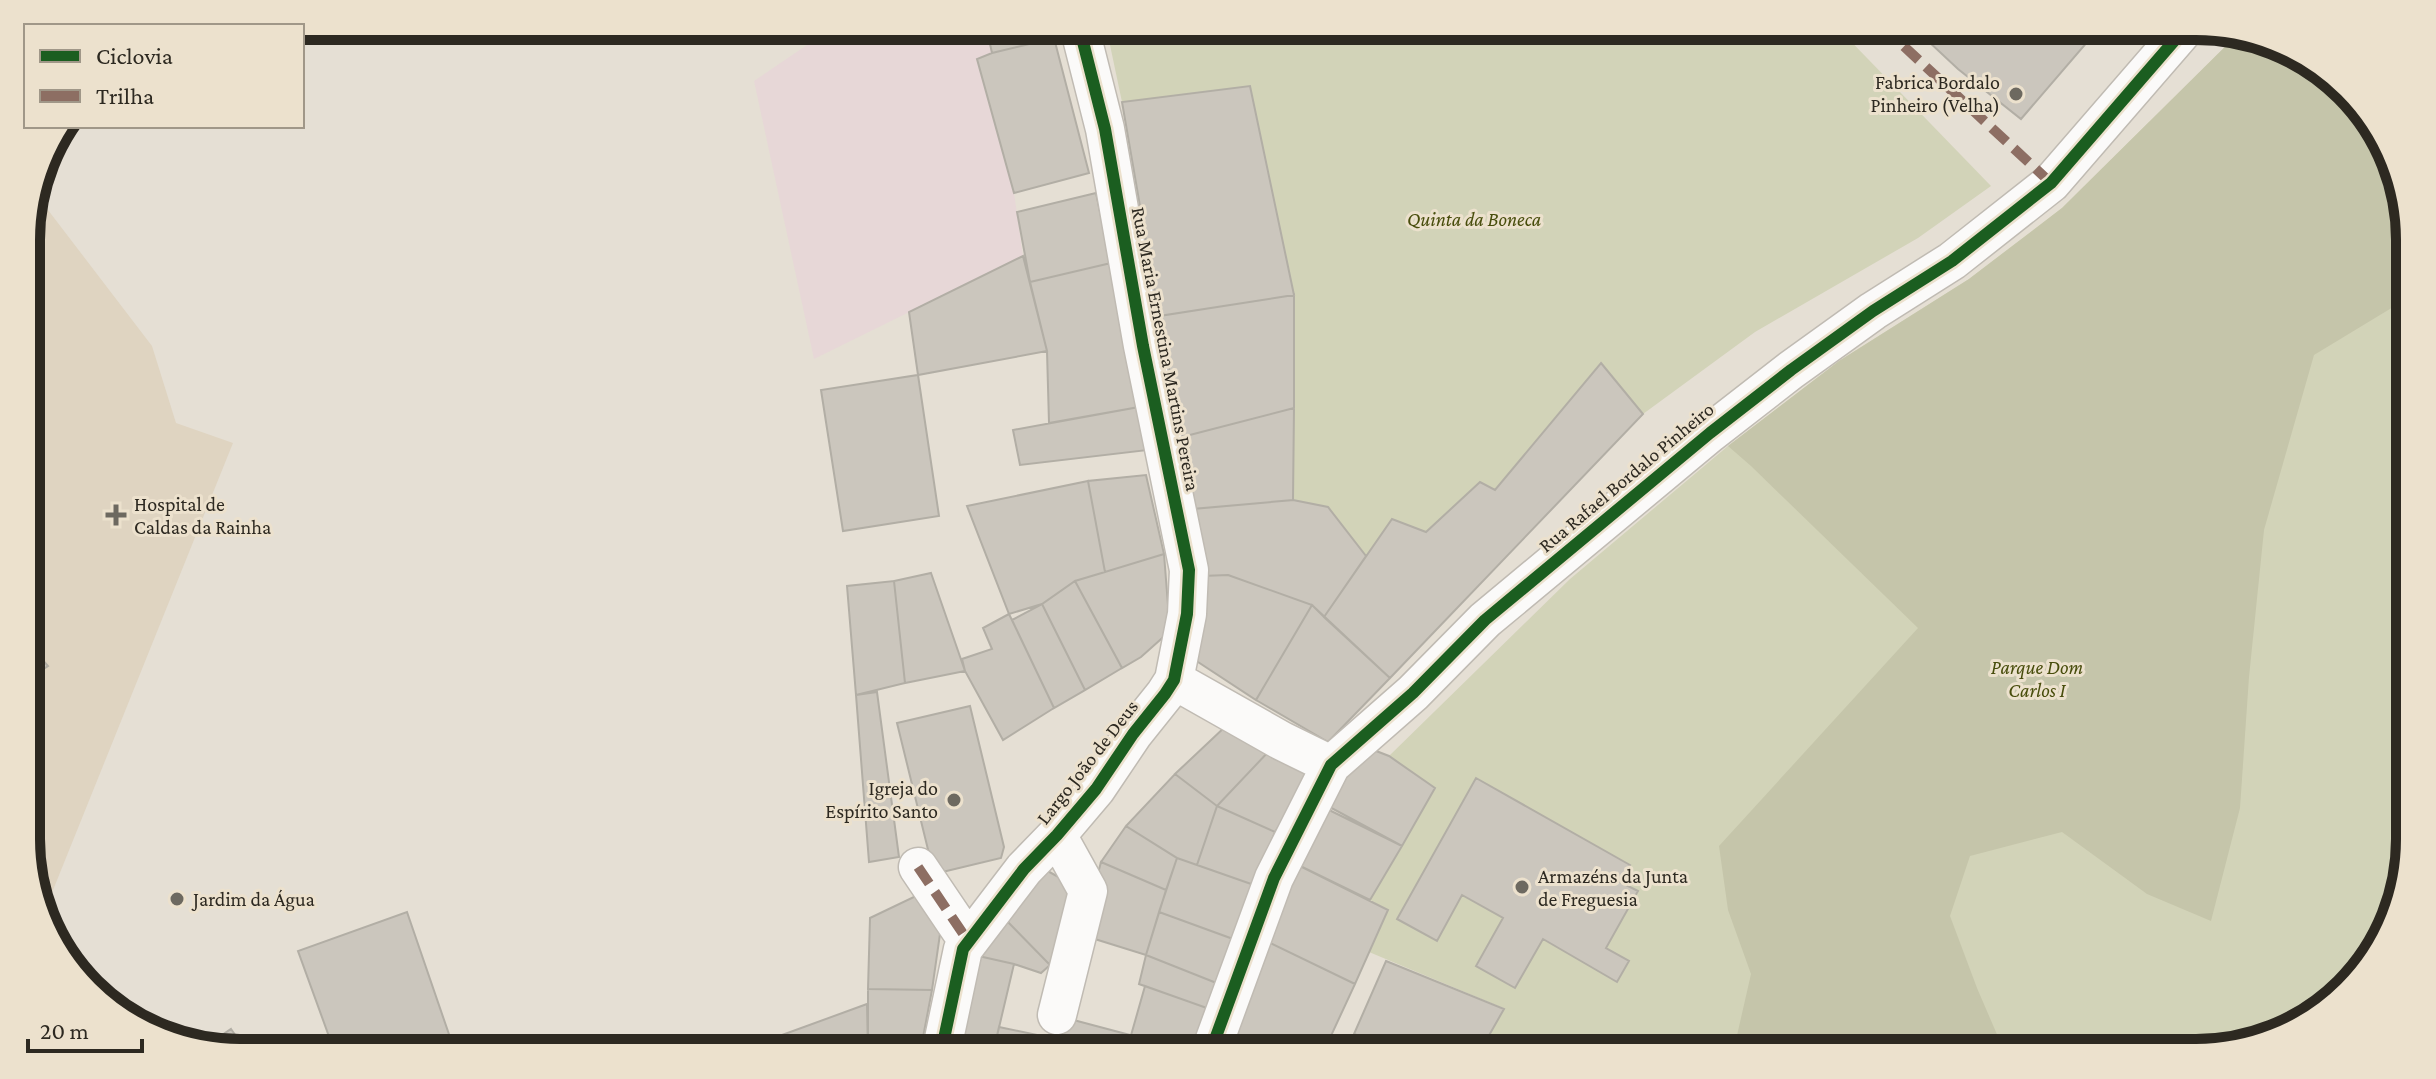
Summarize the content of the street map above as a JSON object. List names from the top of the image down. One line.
{"streets":{"street":["Rua Maria Ernestina Martins Pereira","Rua Rafael Bordalo Pinheiro","Largo João de Deus"]},"crossings":[["Rua Maria Ernestina Martins Pereira","Largo João de Deus"]],"parks":["Quinta da Boneca","Parque Dom Carlos I"],"places":{"other":["Fabrica Bordalo Pinheiro (Velha)","Igreja do Espírito Santo","Armazéns da Junta de Freguesia","Jardim da Água"],"health":["Hospital de Caldas da Rainha"]},"legend":["Ciclovia","Trilha"],"scale_bar":"20 m"}
